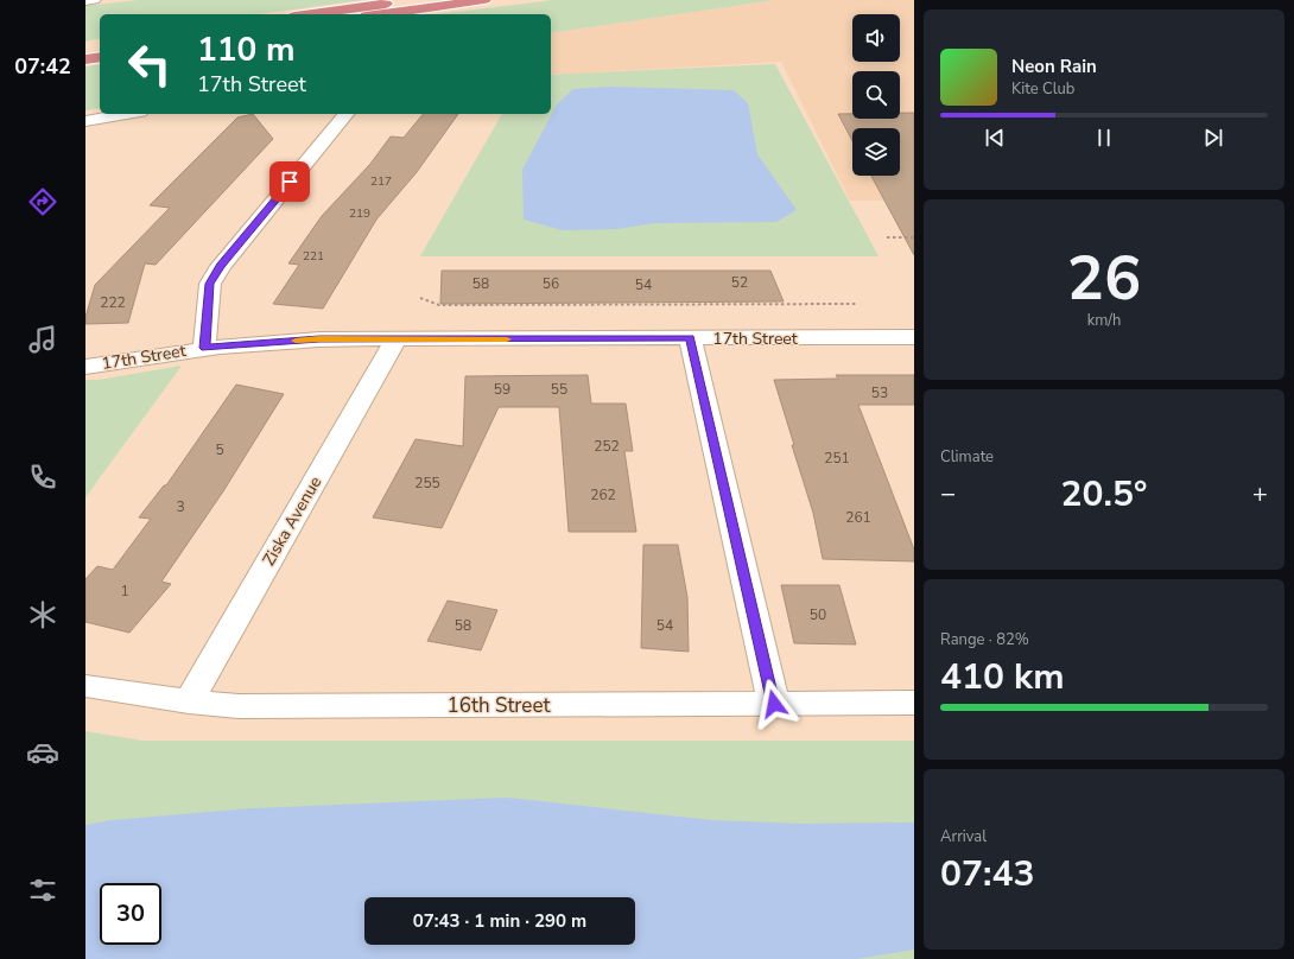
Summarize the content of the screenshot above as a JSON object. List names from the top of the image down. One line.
{"streets":{"street":["17th Street","Ziska Avenue","16th Street"]},"crossings":[["17th Street","Ziska Avenue"],["Ziska Avenue","16th Street"]],"house_numbers":["217","219","221","52","58","56","54","222","59","55","53","252","5","251","255","262","3","261","1","50","58","54"],"page":{"tabs":"07:42","turn":["110 m","17th Street"],"song":["Neon Rain","Kite Club"],"tile":[["26","km/h"],"Climate",["Range · 82%","410 km"],["Arrival","07:43"]],"heat":["−","20.5°","+"],"limit":"30","trip":"07:43 · 1 min · 290 m"}}
